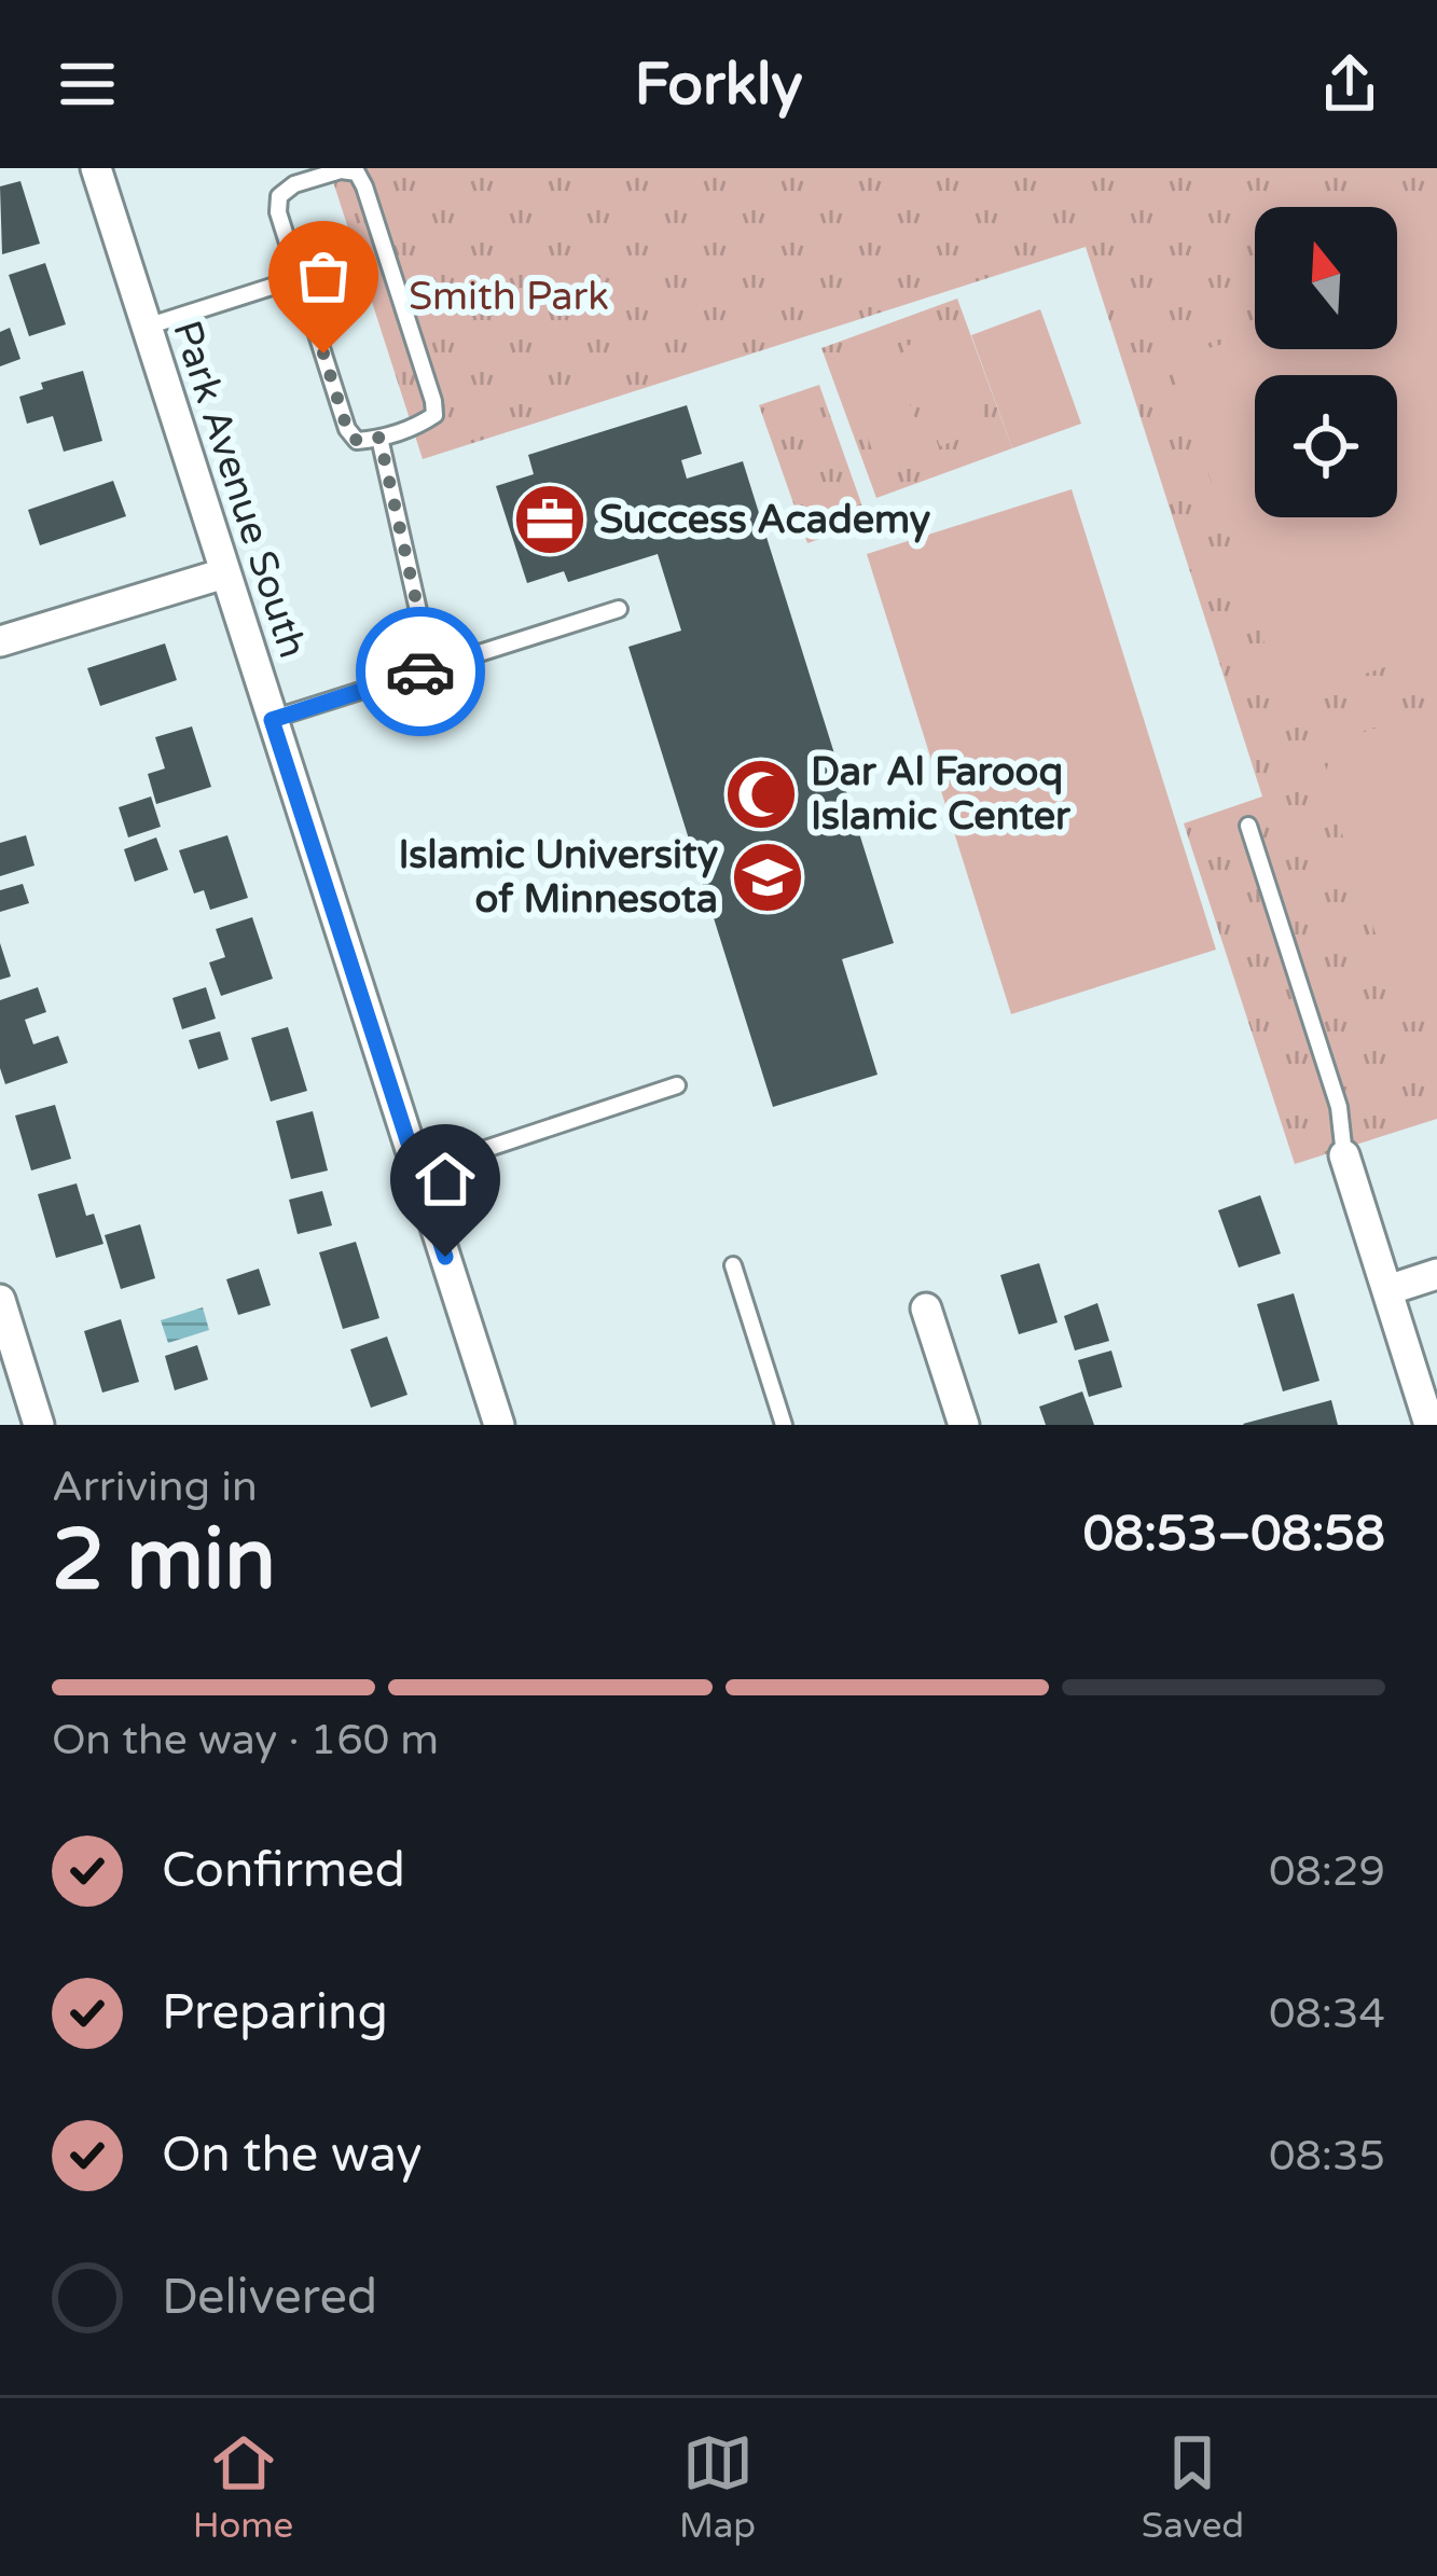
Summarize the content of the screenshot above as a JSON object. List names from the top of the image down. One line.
{"streets":{"street":["Park Avenue South"]},"parks":["Smith Park"],"places":{"office":["Success Academy"],"mosque":["Dar Al Farooq Islamic Center"],"school or university":["Islamic University of Minnesota"]},"north":"top","page":{"header":"Forkly","heading":["2 min","Arriving in","08:53–08:58"],"bar":"On the way · 160 m","list":[["Confirmed","08:29"],["Preparing","08:34"],["On the way","08:35"],"Delivered"],"tabs":["Home","Map","Saved"]}}
